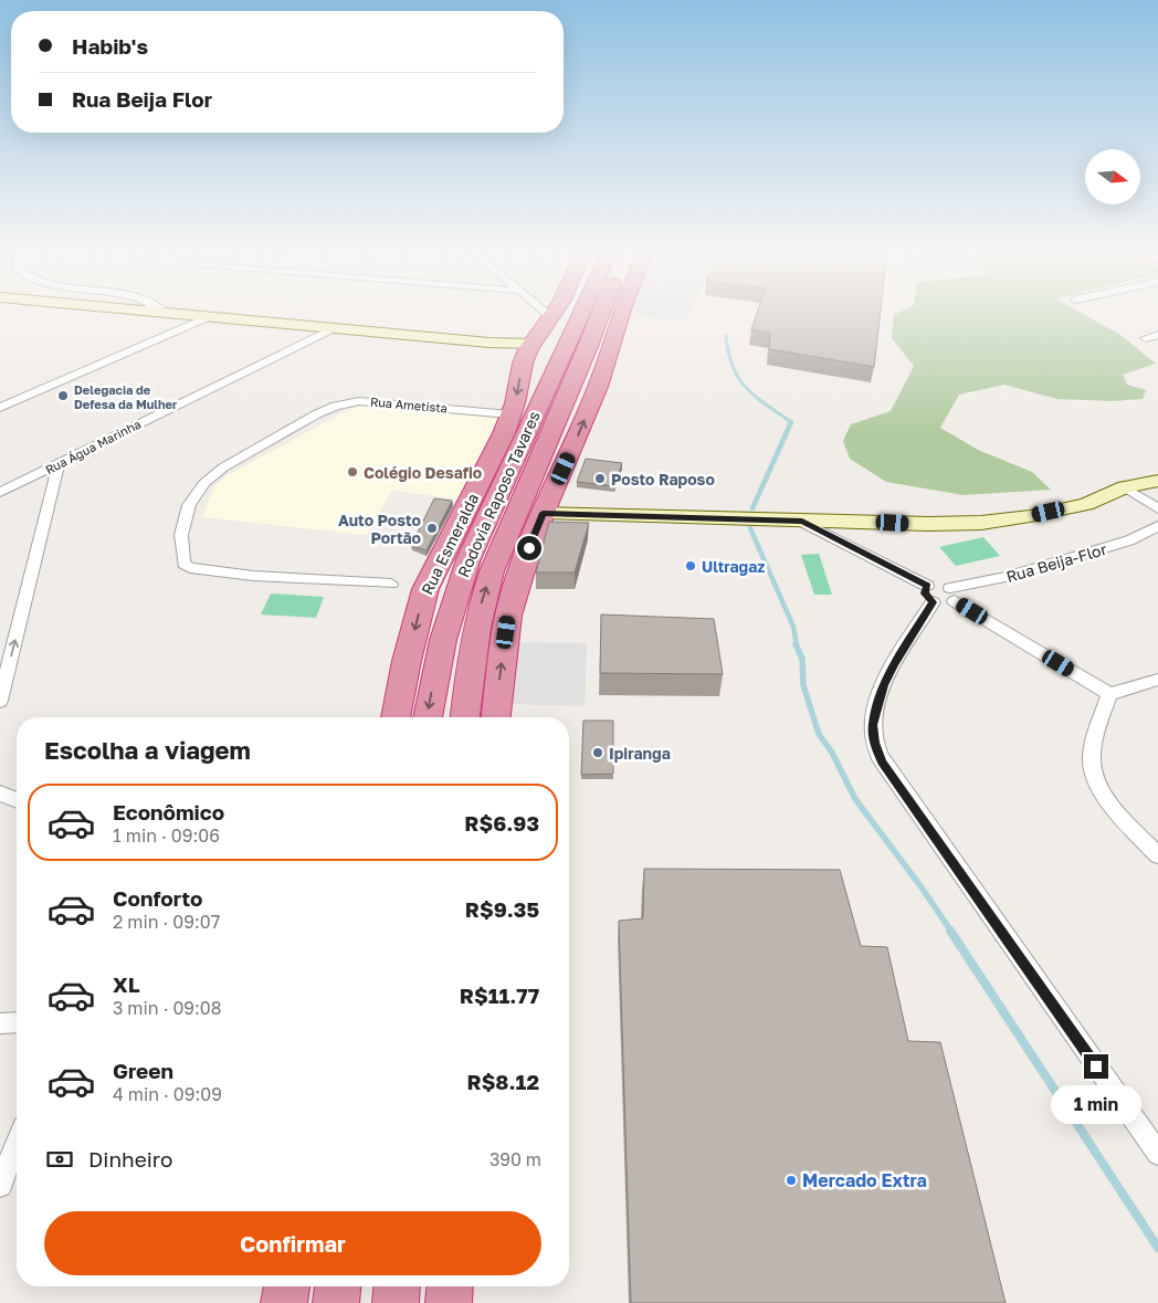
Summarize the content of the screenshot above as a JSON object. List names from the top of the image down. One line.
{"streets":{"highway":["Rodovia Raposo Tavares","Rua Esmeralda"],"street":["Rua Ametista","Rua Água Marinha","Rua Beija-Flor"]},"crossings":[["Rua Ametista","Rua Esmeralda"]],"places":["Delegacia de Defesa da Mulher","Colégio Desafio","Posto Raposo","Auto Posto Portão","Ultragaz","Ipiranga","Mercado Extra"],"north":"right","page":{"banner":["Habib's","Rua Beija Flor"],"heading":"Escolha a viagem","list":[{"name":"Econômico","note":"1 min · 09:06","value":"R$6.93"},{"name":"Conforto","note":"2 min · 09:07","value":"R$9.35"},{"name":"XL","note":"3 min · 09:08","value":"R$11.77"},{"name":"Green","note":"4 min · 09:09","value":"R$8.12"}],"bubble":"1 min","pay":["Dinheiro","390 m"],"buttons":"Confirmar"}}
